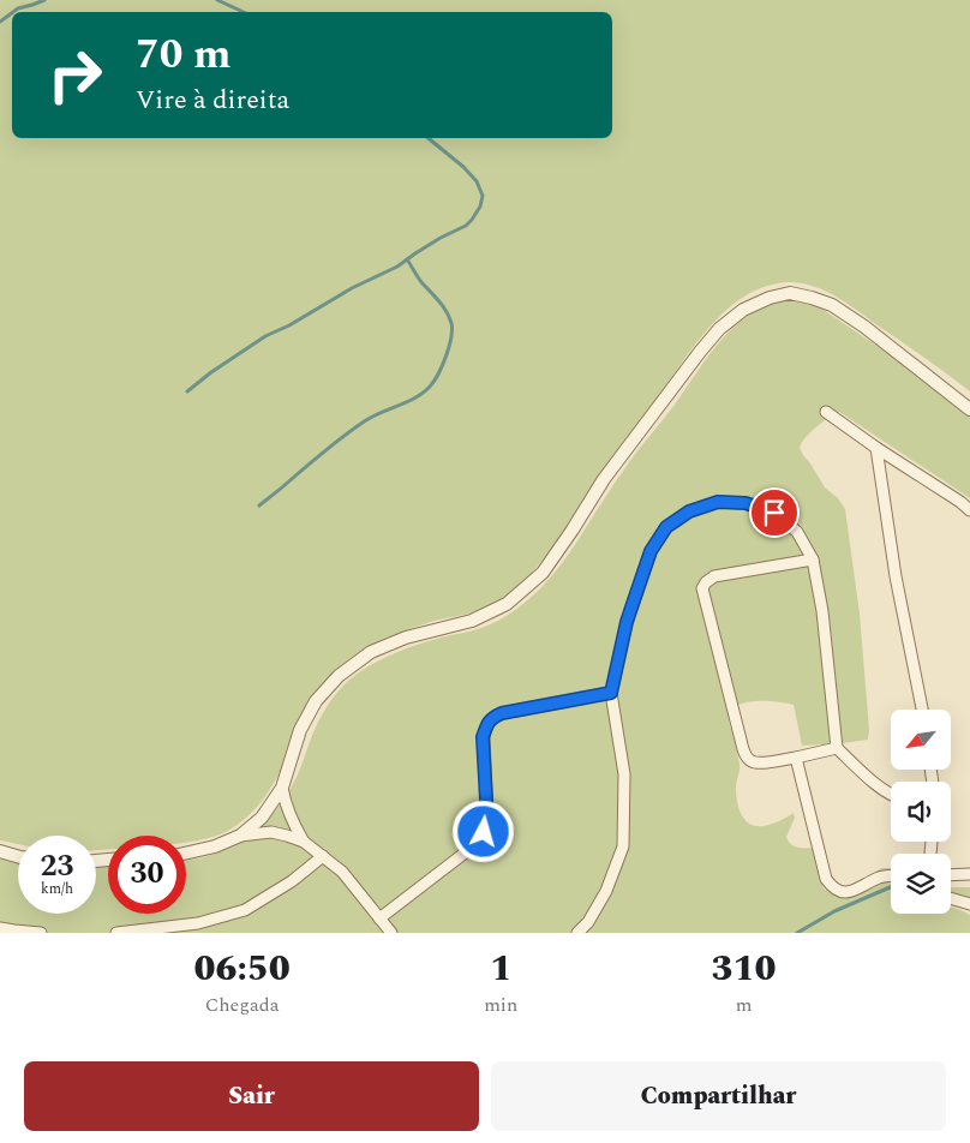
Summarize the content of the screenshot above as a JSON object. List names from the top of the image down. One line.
{"north":"bottom left","page":{"turn":["70 m","Vire à direita"],"speed":"23 km/h","limit":"30","eta":["06:50","Chegada","1","min","310","m"],"buttons":["Sair","Compartilhar"]}}
